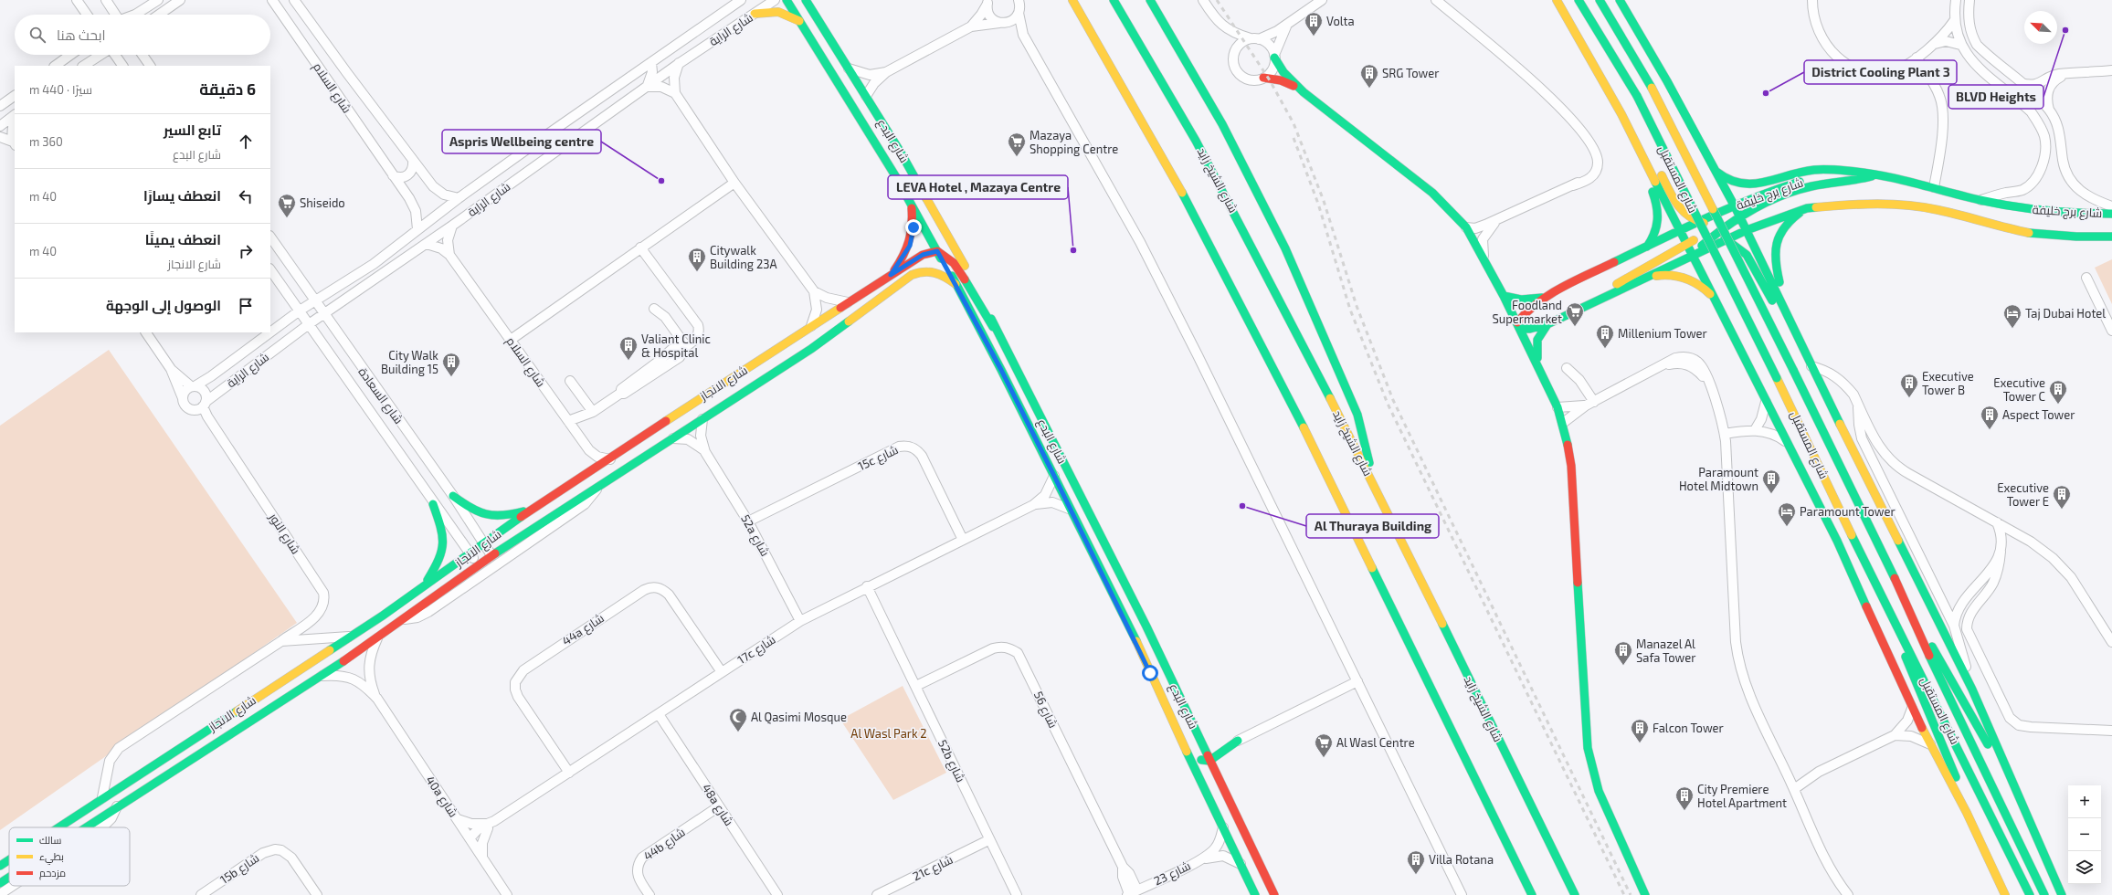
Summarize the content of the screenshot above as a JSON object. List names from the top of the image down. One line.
{"streets":{"main road":["شارع البدع","شارع المستقبل","شارع الشيخ زايد","شارع برج خليفة","شارع الانجاز"],"street":["شارع الراية","شارع السلام","شارع السعادة","15c شارع","شارع النور","52a شارع","44a شارع","17c شارع","شارع 56","52b شارع","40a شارع","48a شارع","44b شارع","21c شارع","15b شارع","شارع 23"]},"crossings":[["شارع الراية","شارع السلام"],["شارع الراية","شارع السعادة"],["شارع الراية","شارع النور"],["شارع السلام","شارع الانجاز"],["شارع البدع","شارع الانجاز"],["شارع البدع","17c شارع"],["شارع البدع","شارع 23"],["شارع المستقبل","شارع برج خليفة"],["شارع الانجاز","شارع السعادة"],["شارع الانجاز","شارع النور"],["شارع الانجاز","52a شارع"],["شارع الانجاز","40a شارع"],["15c شارع","52a شارع"],["15c شارع","17c شارع"],["52a شارع","17c شارع"],["44a شارع","17c شارع"],["17c شارع","52b شارع"],["17c شارع","40a شارع"],["17c شارع","48a شارع"],["شارع 56","52b شارع"],["شارع 56","شارع 23"],["52b شارع","21c شارع"],["48a شارع","44b شارع"]],"parks":["Al Wasl Park 2"],"places":{"other":["BLVD Heights","District Cooling Plant 3","Aspris Wellbeing centre","LEVA Hotel , Mazaya Centre","Al Thuraya Building"],"building":["Volta","SRG Tower","Citywalk Building 23A","Millenium Tower","Valiant Clinic & Hospital","City Walk Building 15","Executive Tower B","Executive Tower C","Aspect Tower","Paramount Hotel Midtown","Executive Tower E","Manazel Al Safa Tower","Falcon Tower","City Premiere Hotel Apartment","Villa Rotana"],"supermarket":["Mazaya Shopping Centre","Shiseido","Foodland Supermarket","Al Wasl Centre"],"hotel":["Taj Dubai Hotel","Paramount Tower"],"mosque":["Al Qasimi Mosque"]},"legend":["سالك","بطيء","مزدحم"],"north":"top left","page":{"search":"ابحث هنا","heading":["6 دقيقة","سيرًا · 440 m"],"list":[["تابع السير","شارع البدع","360 m"],["انعطف يسارًا","40 m"],["انعطف يمينًا","شارع الانجاز","40 m"],"الوصول إلى الوجهة"],"map_buttons":["+","−"]}}
